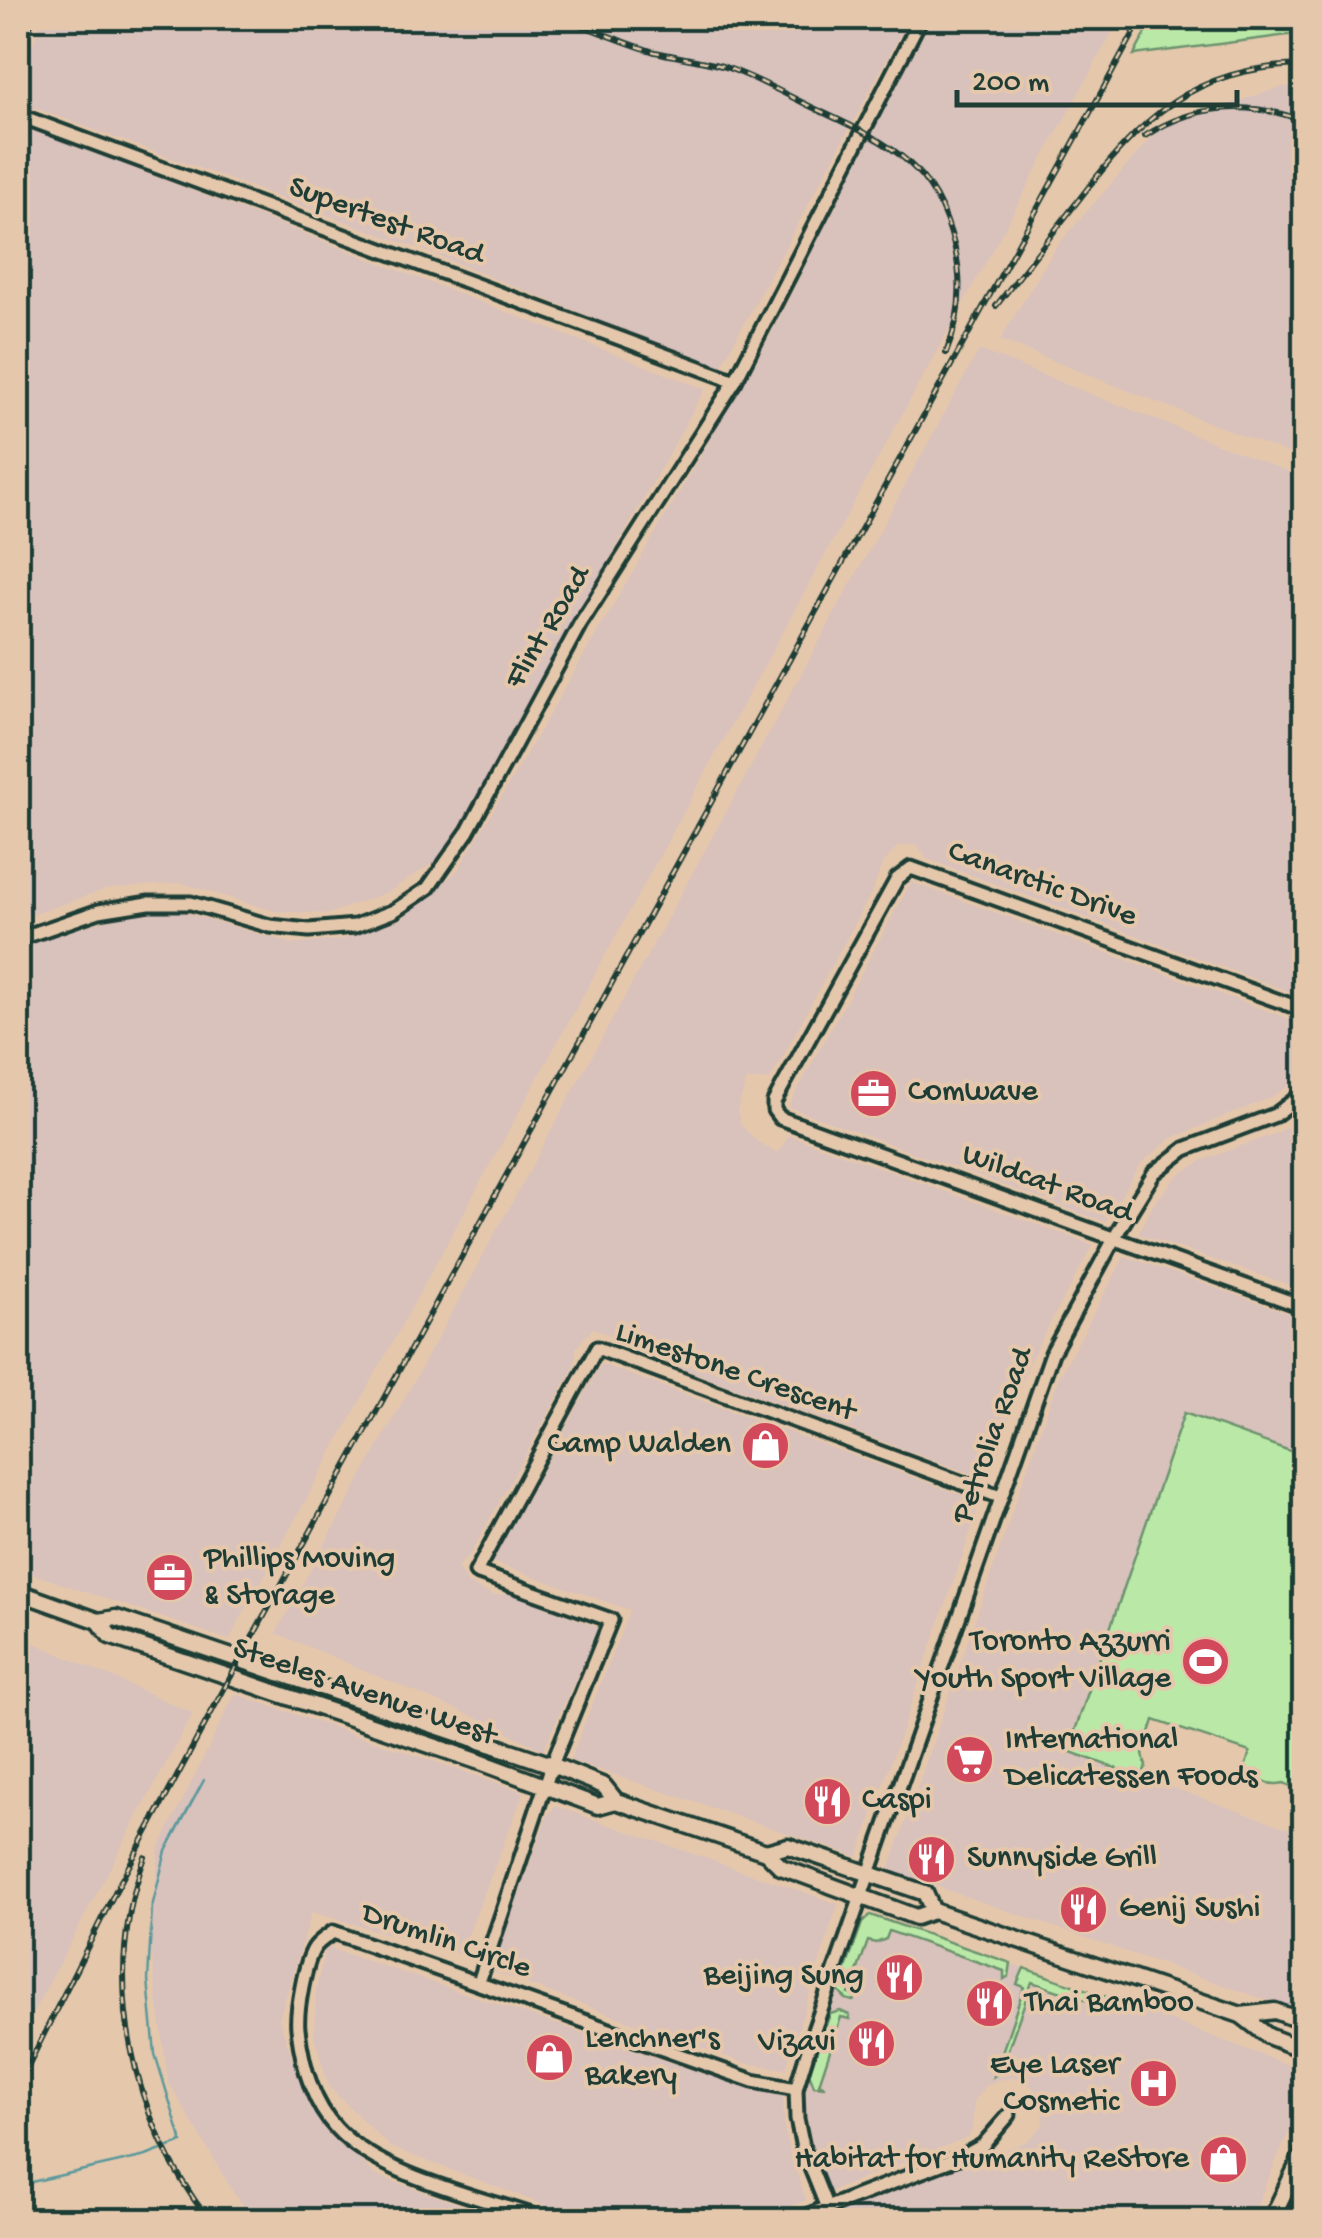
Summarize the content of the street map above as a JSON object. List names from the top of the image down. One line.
{"streets":{"main road":["Steeles Avenue West"],"street":["Supertest Road","Flint Road","Canarctic Drive","Wildcat Road","Limestone Crescent","Petrolia Road","Drumlin Circle"]},"crossings":[["Supertest Road","Flint Road"],["Canarctic Drive","Wildcat Road"],["Wildcat Road","Petrolia Road"],["Limestone Crescent","Petrolia Road"],["Limestone Crescent","Steeles Avenue West"],["Petrolia Road","Steeles Avenue West"],["Petrolia Road","Drumlin Circle"]],"places":{"office":["Comwave","Phillips Moving & Storage"],"shop":["Camp Walden","Lenchner's Bakery","Habitat for Humanity ReStore"],"sports":["Toronto Azzurri Youth Sport Village"],"supermarket":["International Delicatessen Foods"],"restaurant":["Caspi","Sunnyside Grill","Genij Sushi","Beijing Sung","Thai Bamboo","Vizavi"],"hospital":["Eye Laser Cosmetic"]},"scale_bar":"200 m"}
